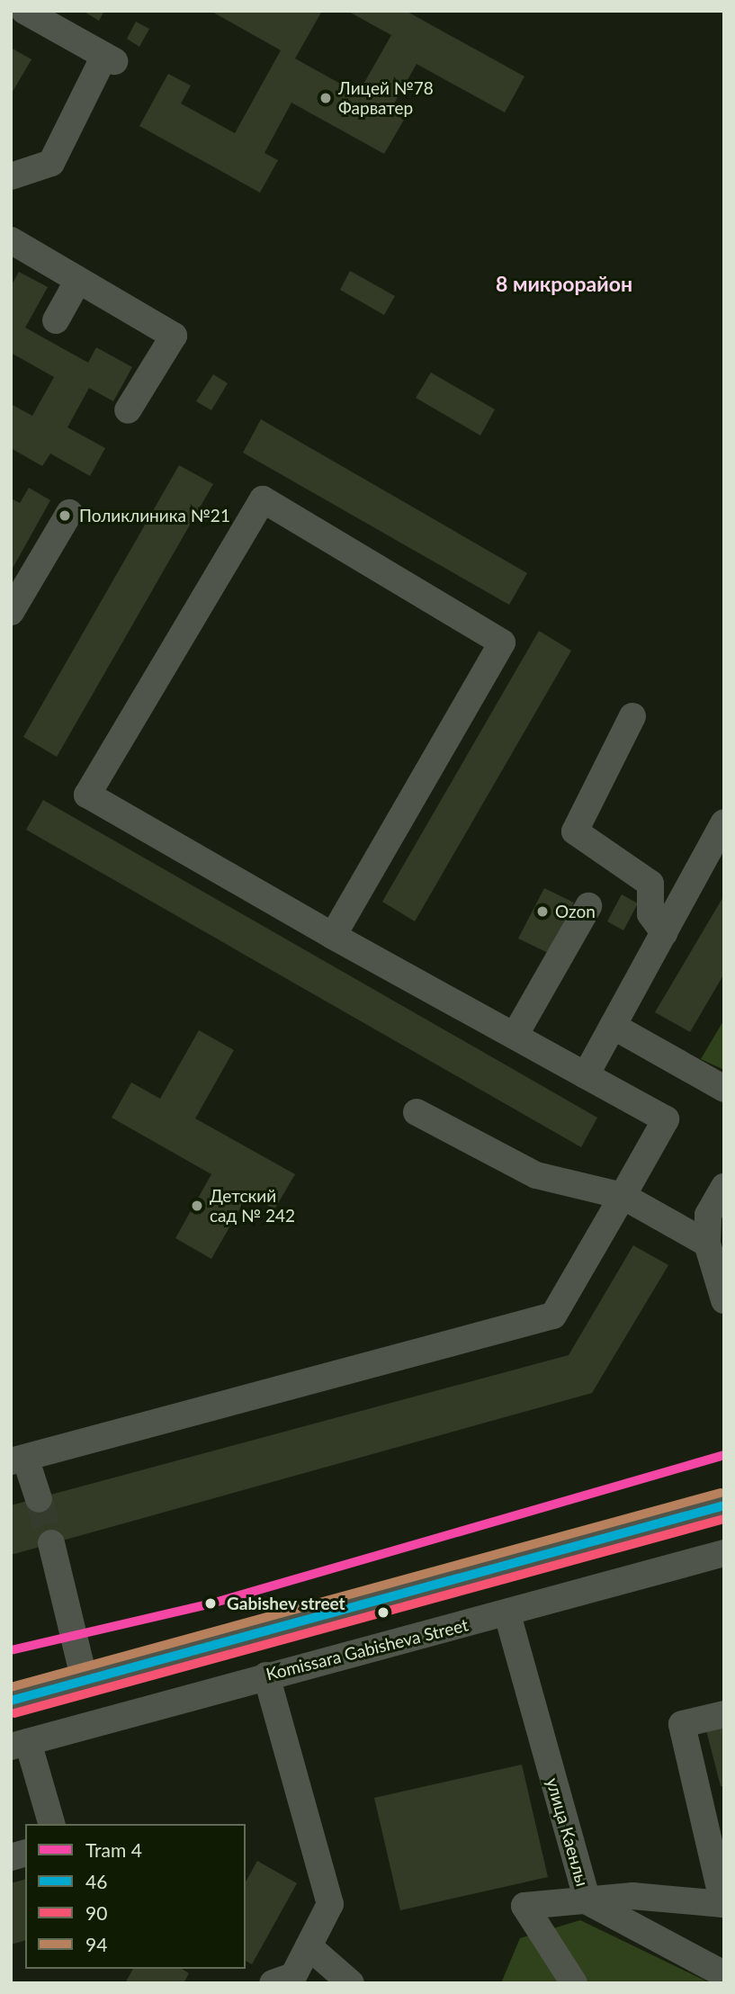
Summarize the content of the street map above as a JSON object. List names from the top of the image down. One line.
{"streets":{"street":["Komissara Gabisheva Street","улица Каенлы"]},"crossings":[["Komissara Gabisheva Street","улица Каенлы"]],"districts":["8 микрорайон"],"places":["Лицей №78 Фарватер","Поликлиника №21","Ozon","Детский сад № 242","Gabishev street"],"lines":["tram line 4","transit line 94","transit line 46","transit line 90"],"legend":["Tram 4","46","90","94"]}
